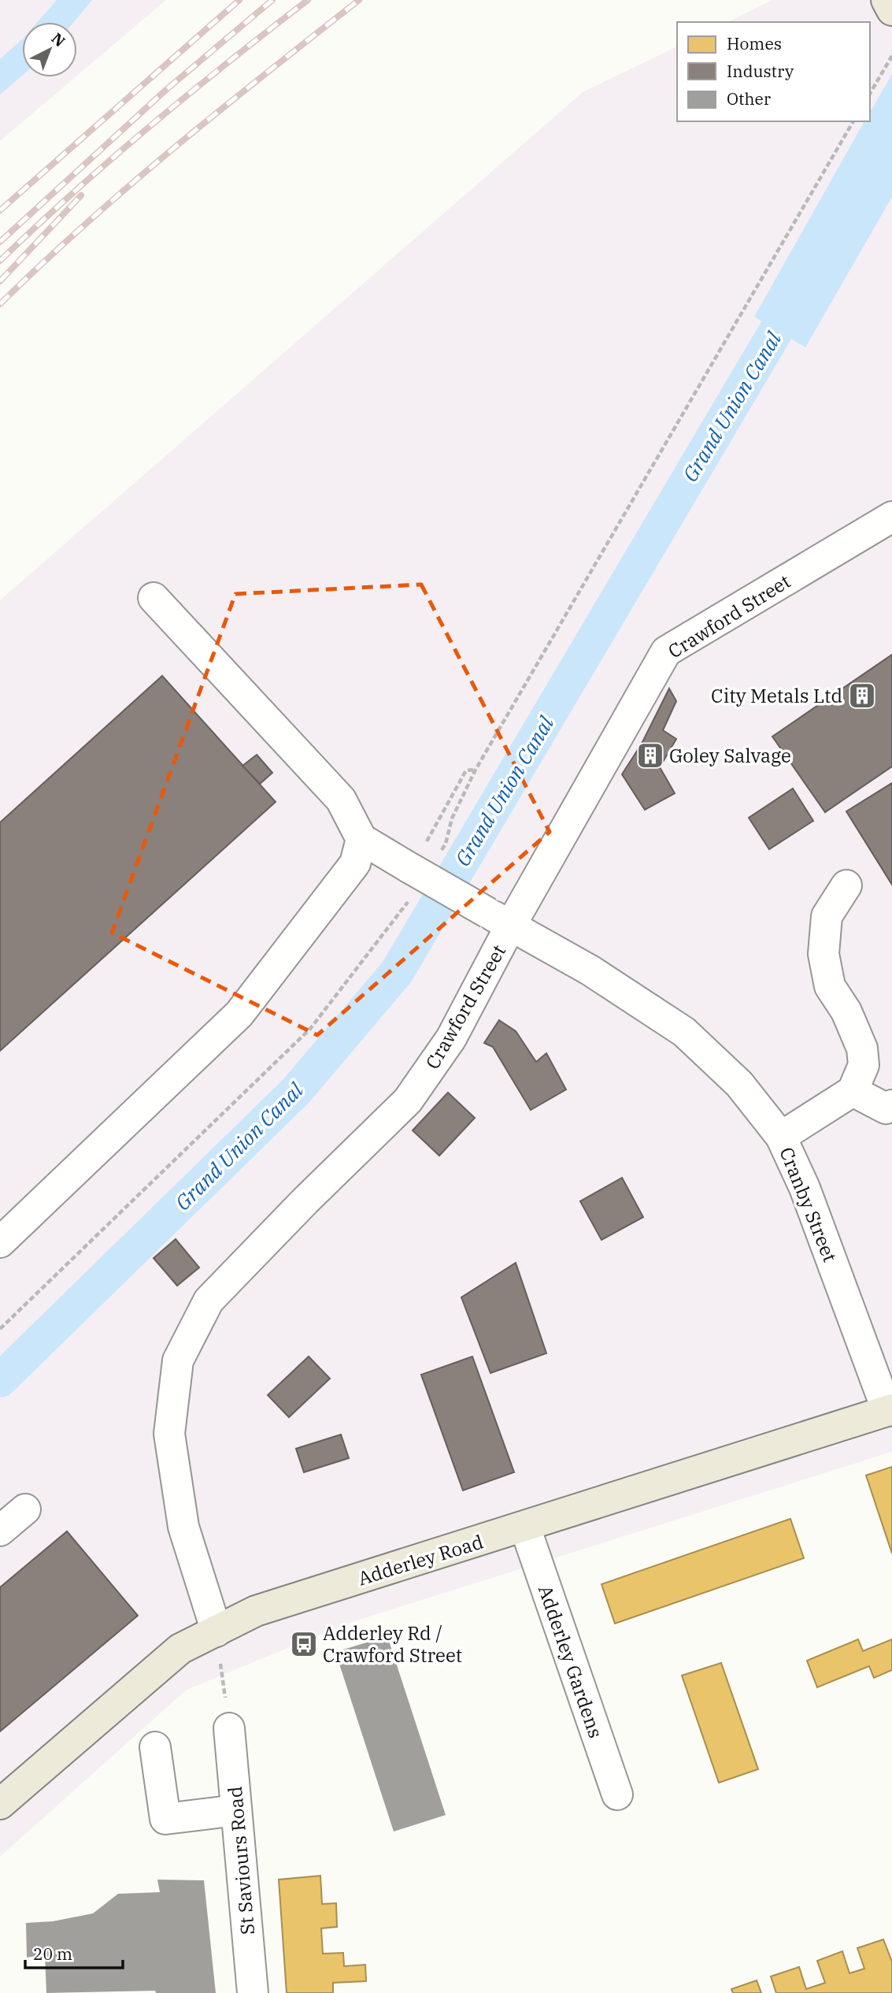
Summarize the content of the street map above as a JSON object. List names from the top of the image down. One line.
{"streets":{"main road":["Adderley Road"],"street":["Crawford Street","Cranby Street","Adderley Gardens","St Saviours Road"]},"crossings":[["Crawford Street","Cranby Street"],["Crawford Street","Adderley Road"],["Cranby Street","Adderley Road"],["Adderley Road","Adderley Gardens"]],"water":["Grand Union Canal"],"places":{"building":["City Metals Ltd","Goley Salvage"],"bus stop":["Adderley Rd / Crawford Street"]},"legend":["Homes","Industry","Other"],"scale_bar":"20 m","north":"top right"}
